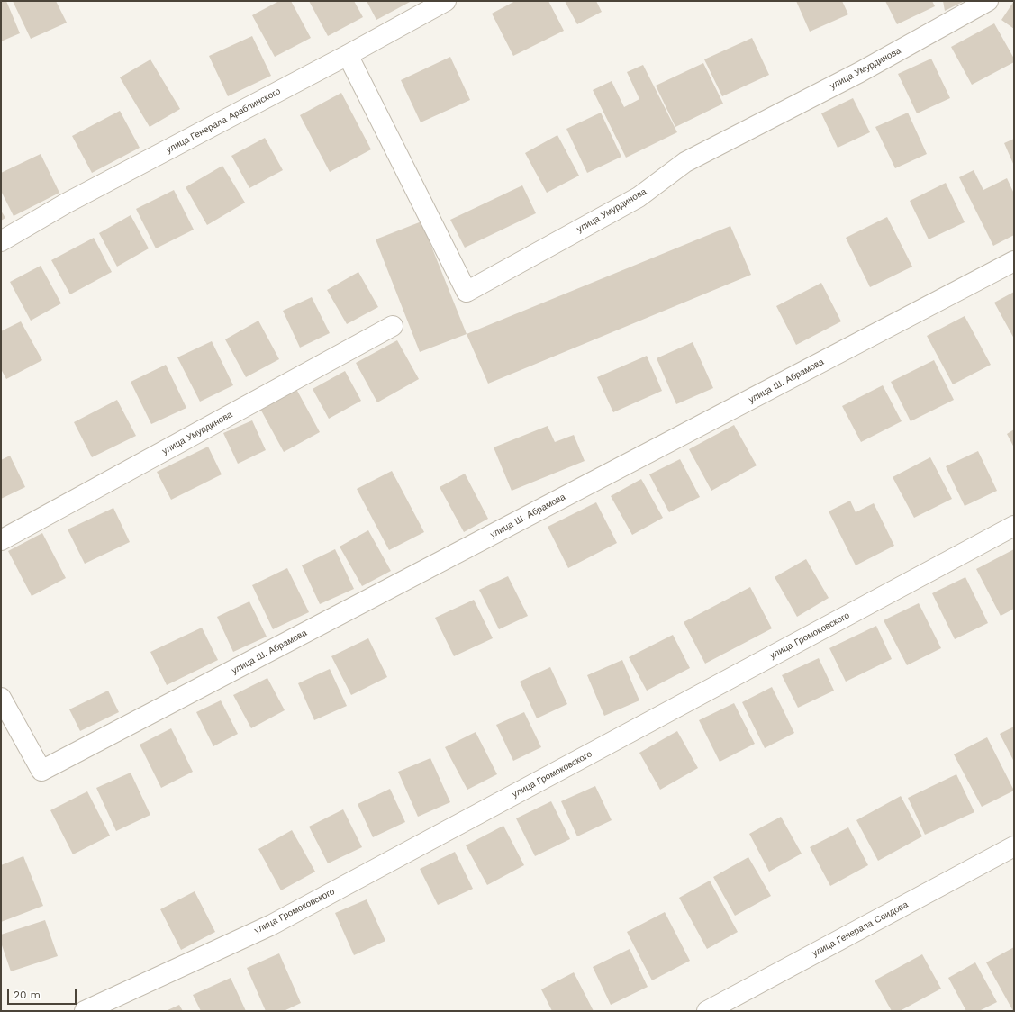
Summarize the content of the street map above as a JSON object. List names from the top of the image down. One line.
{"streets":{"street":["улица Умурдинова","улица Генерала Араблинского","улица Ш. Абрамова","улица Громоковского","улица Генерала Сеидова"]},"crossings":[["улица Умурдинова","улица Генерала Араблинского"]],"scale_bar":"20 m"}
